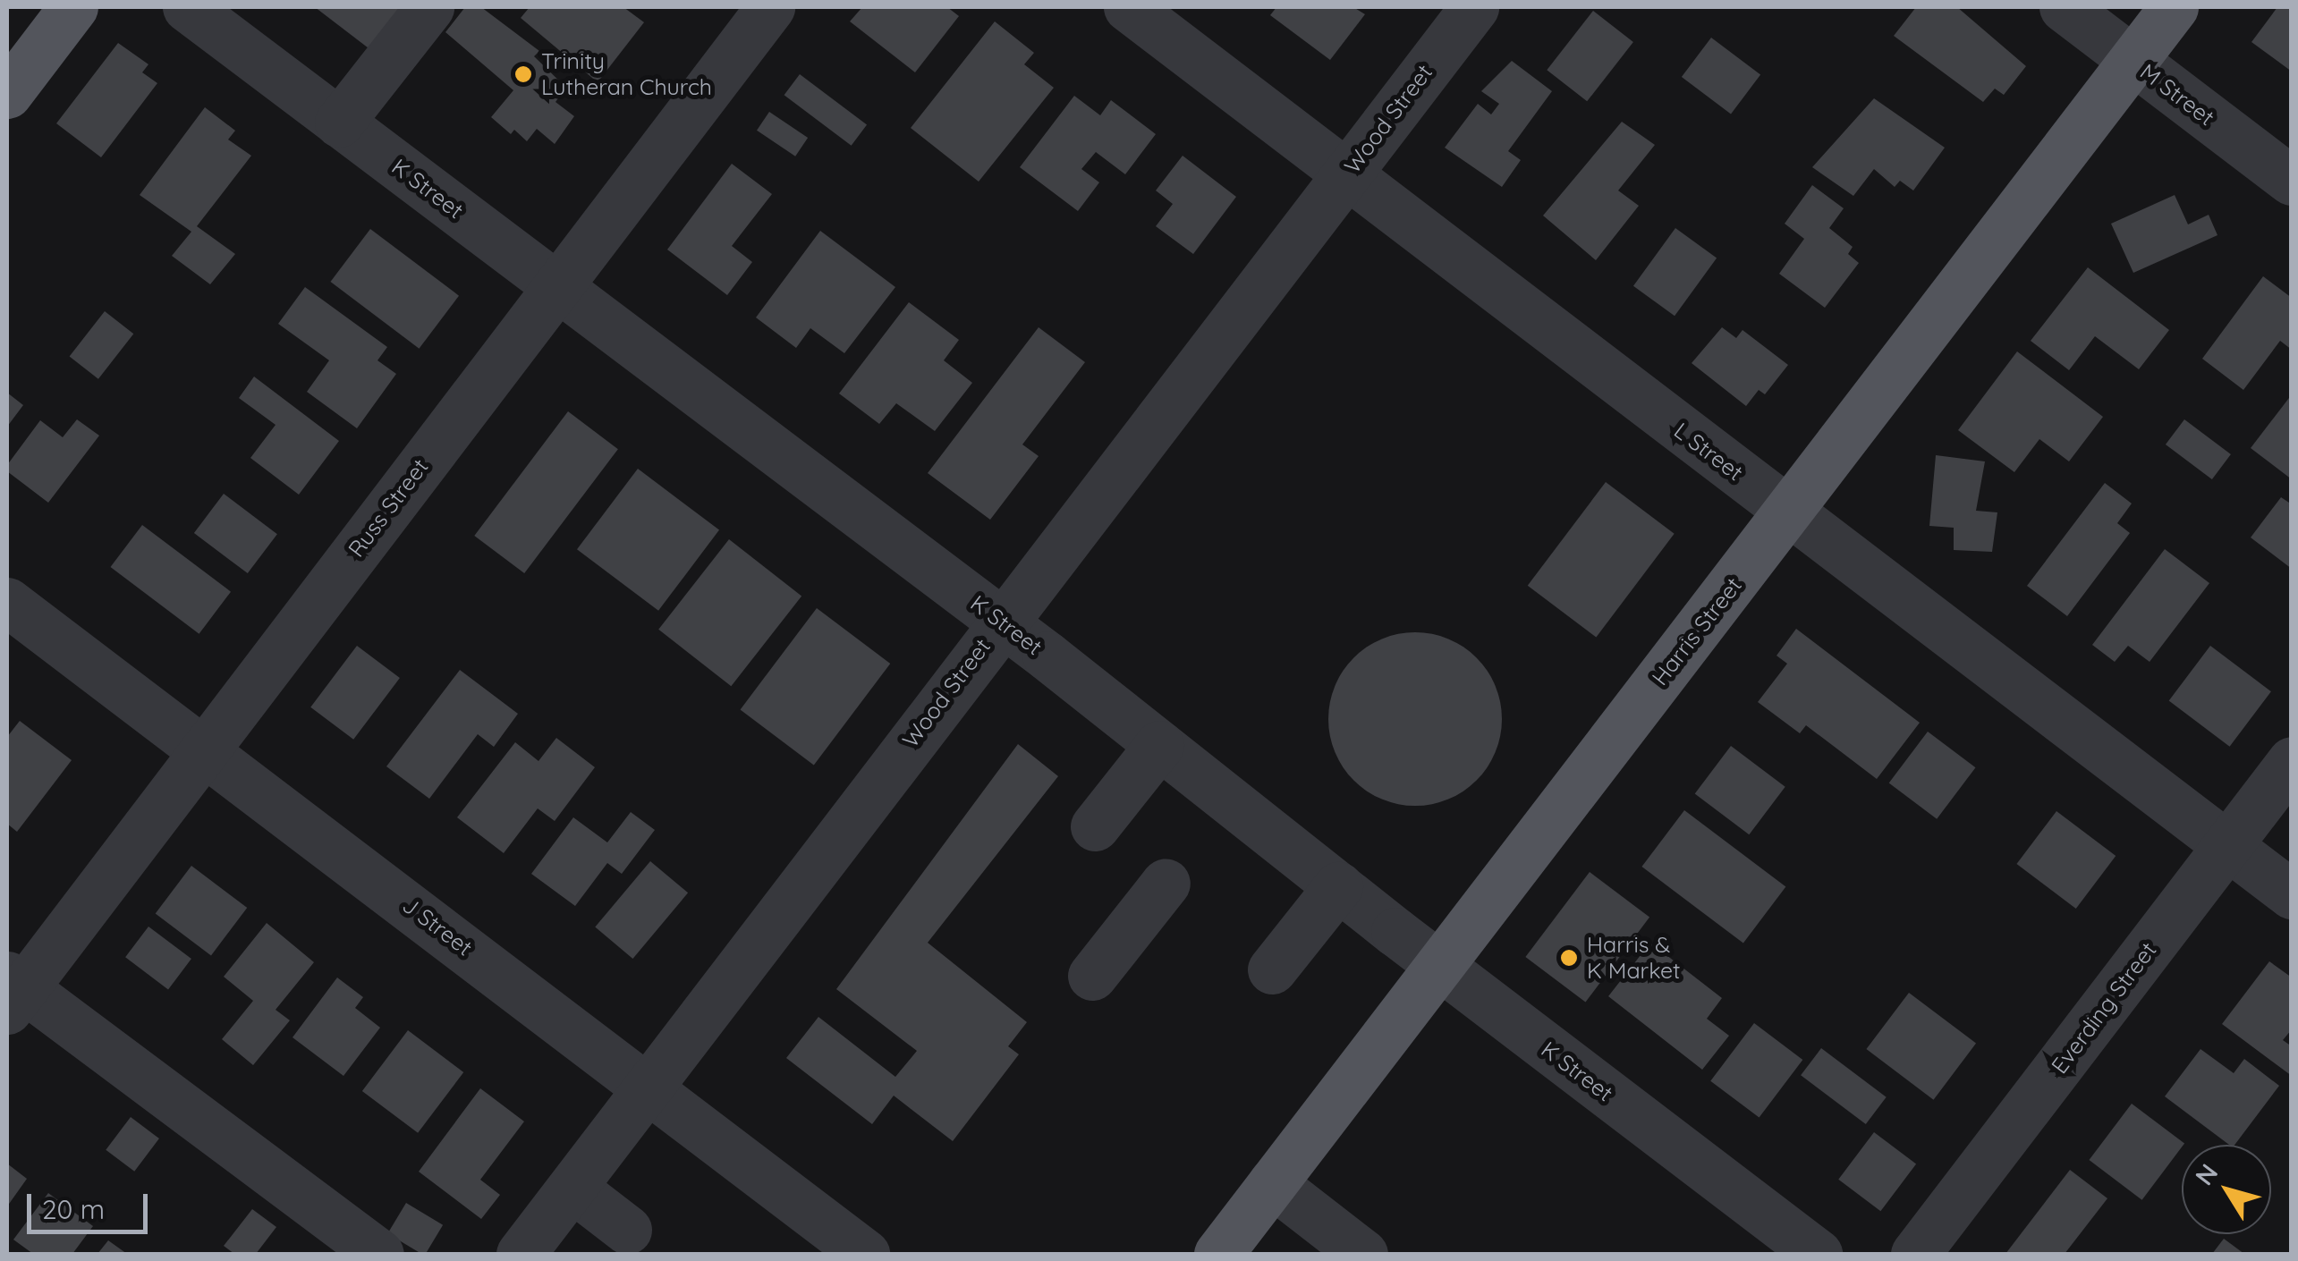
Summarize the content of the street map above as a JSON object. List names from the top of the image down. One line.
{"streets":{"main road":["Harris Street"],"street":["M Street","Wood Street","K Street","L Street","Russ Street","J Street","Everding Street"]},"crossings":[["M Street","Harris Street"],["Wood Street","K Street"],["Wood Street","L Street"],["Wood Street","J Street"],["K Street","Russ Street"],["K Street","Harris Street"],["L Street","Harris Street"],["L Street","Everding Street"],["Russ Street","J Street"]],"places":["Trinity Lutheran Church","Harris & K Market"],"scale_bar":"20 m","north":"top left"}
